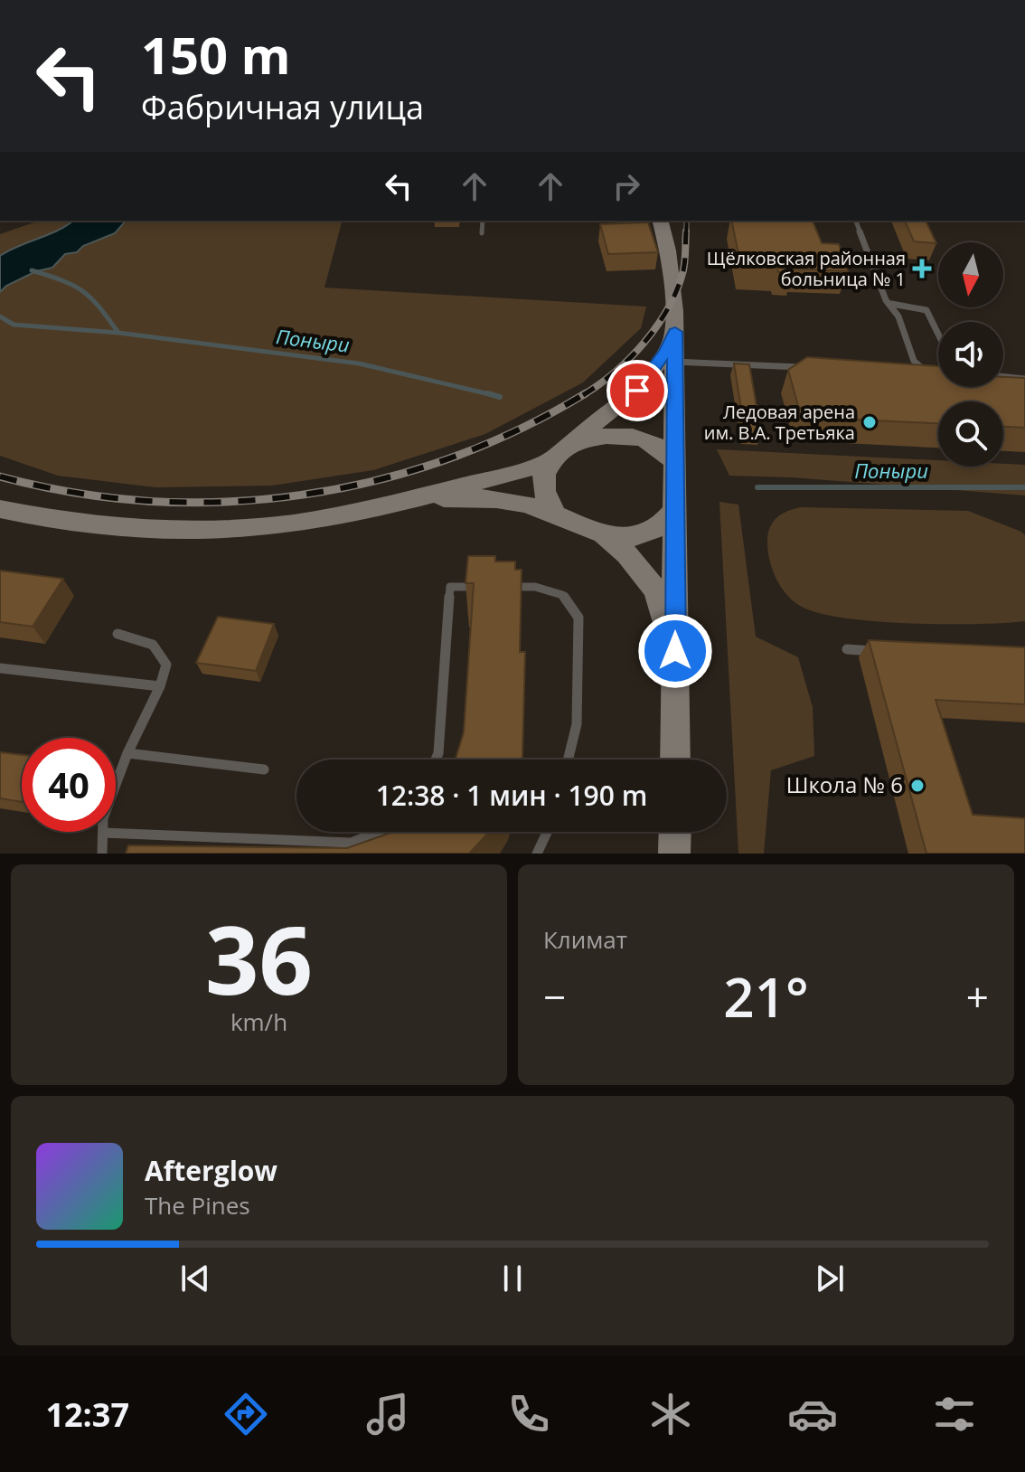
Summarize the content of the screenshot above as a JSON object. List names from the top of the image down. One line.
{"water":["Поныри"],"places":{"health":["Щёлковская районная больница № 1"],"other":["Ледовая арена им. В.А. Третьяка","Школа № 6"]},"north":"bottom","page":{"turn":["150 m","Фабричная улица"],"limit":"40","trip":"12:38 · 1 мин · 190 m","tile":[["36","km/h"],"Климат"],"heat":["−","21°","+"],"song":["Afterglow","The Pines"],"tabs":"12:37"}}
